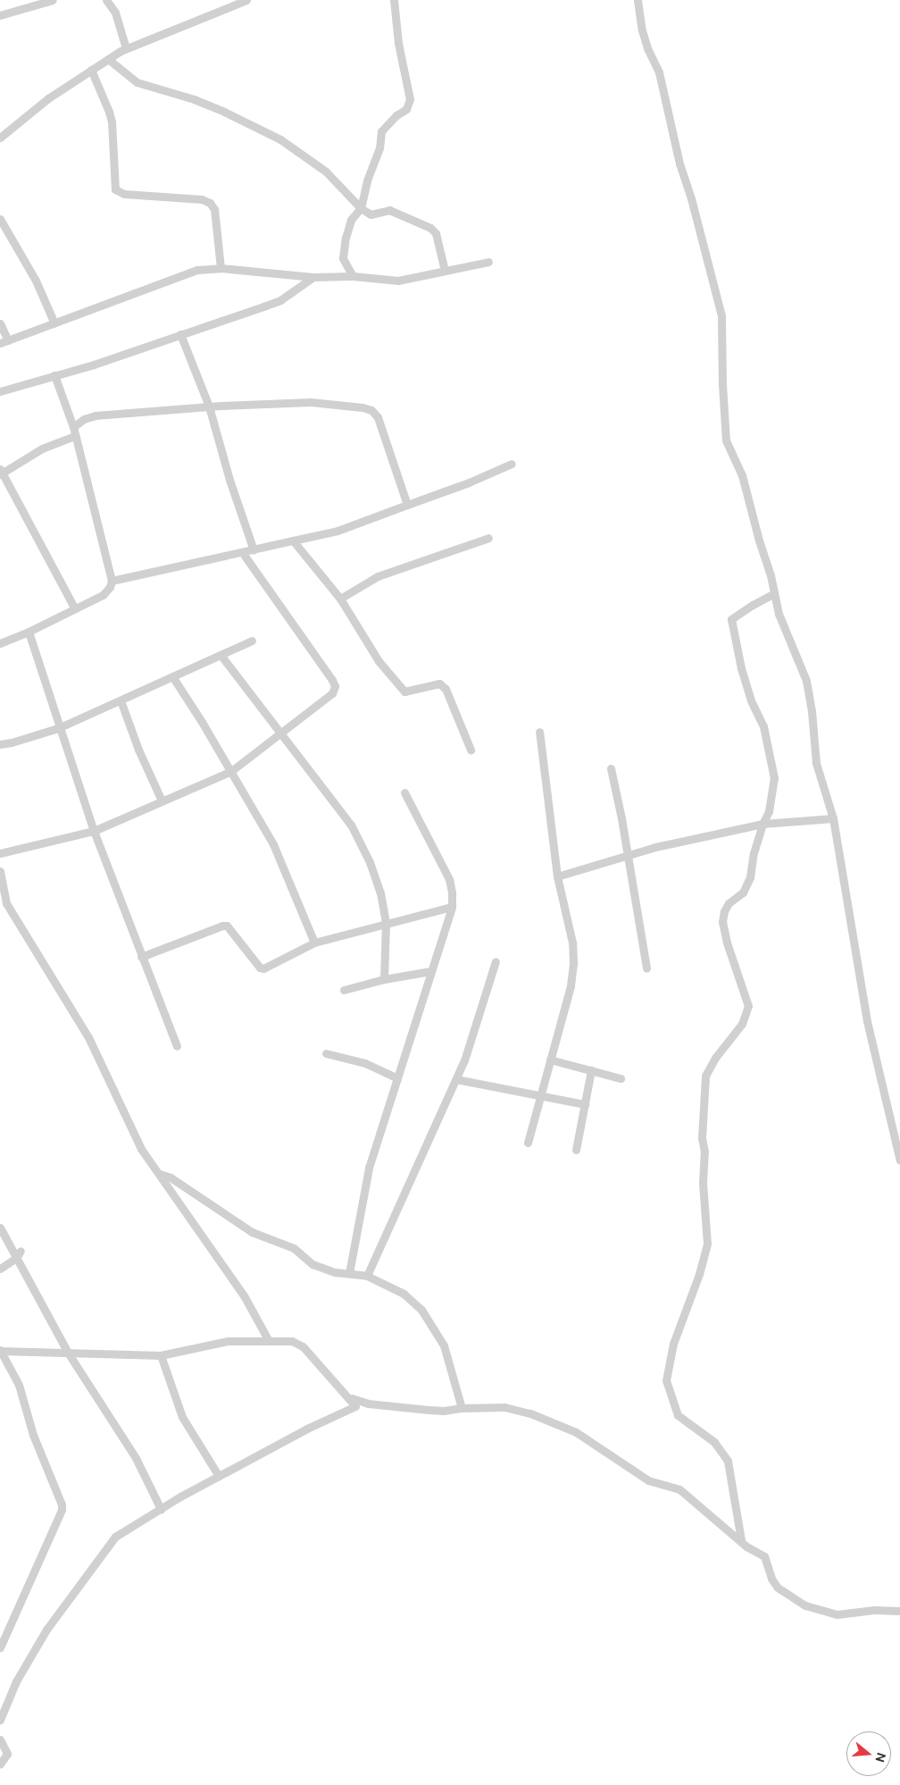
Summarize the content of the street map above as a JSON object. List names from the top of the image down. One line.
{"north":"right"}
